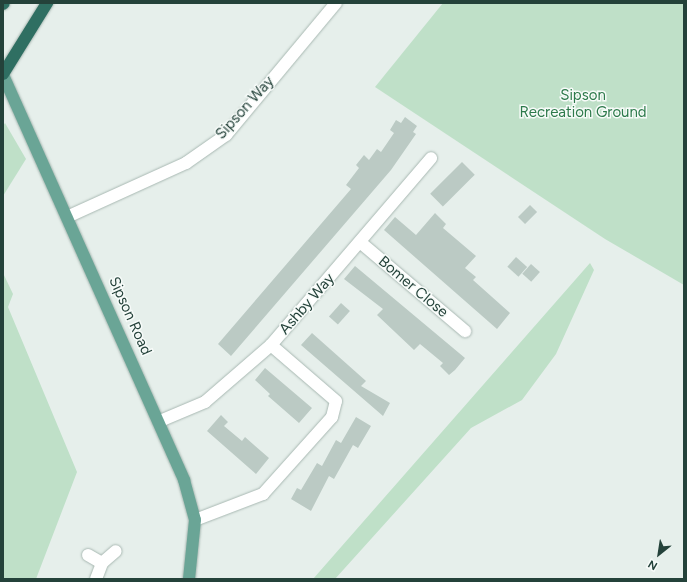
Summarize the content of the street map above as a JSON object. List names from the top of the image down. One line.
{"streets":{"main road":["Sipson Road"],"street":["Sipson Way","Bomer Close","Ashby Way"]},"crossings":[["Sipson Way","Sipson Road"],["Bomer Close","Ashby Way"],["Ashby Way","Sipson Road"]],"parks":["Sipson Recreation Ground"],"north":"bottom left"}
